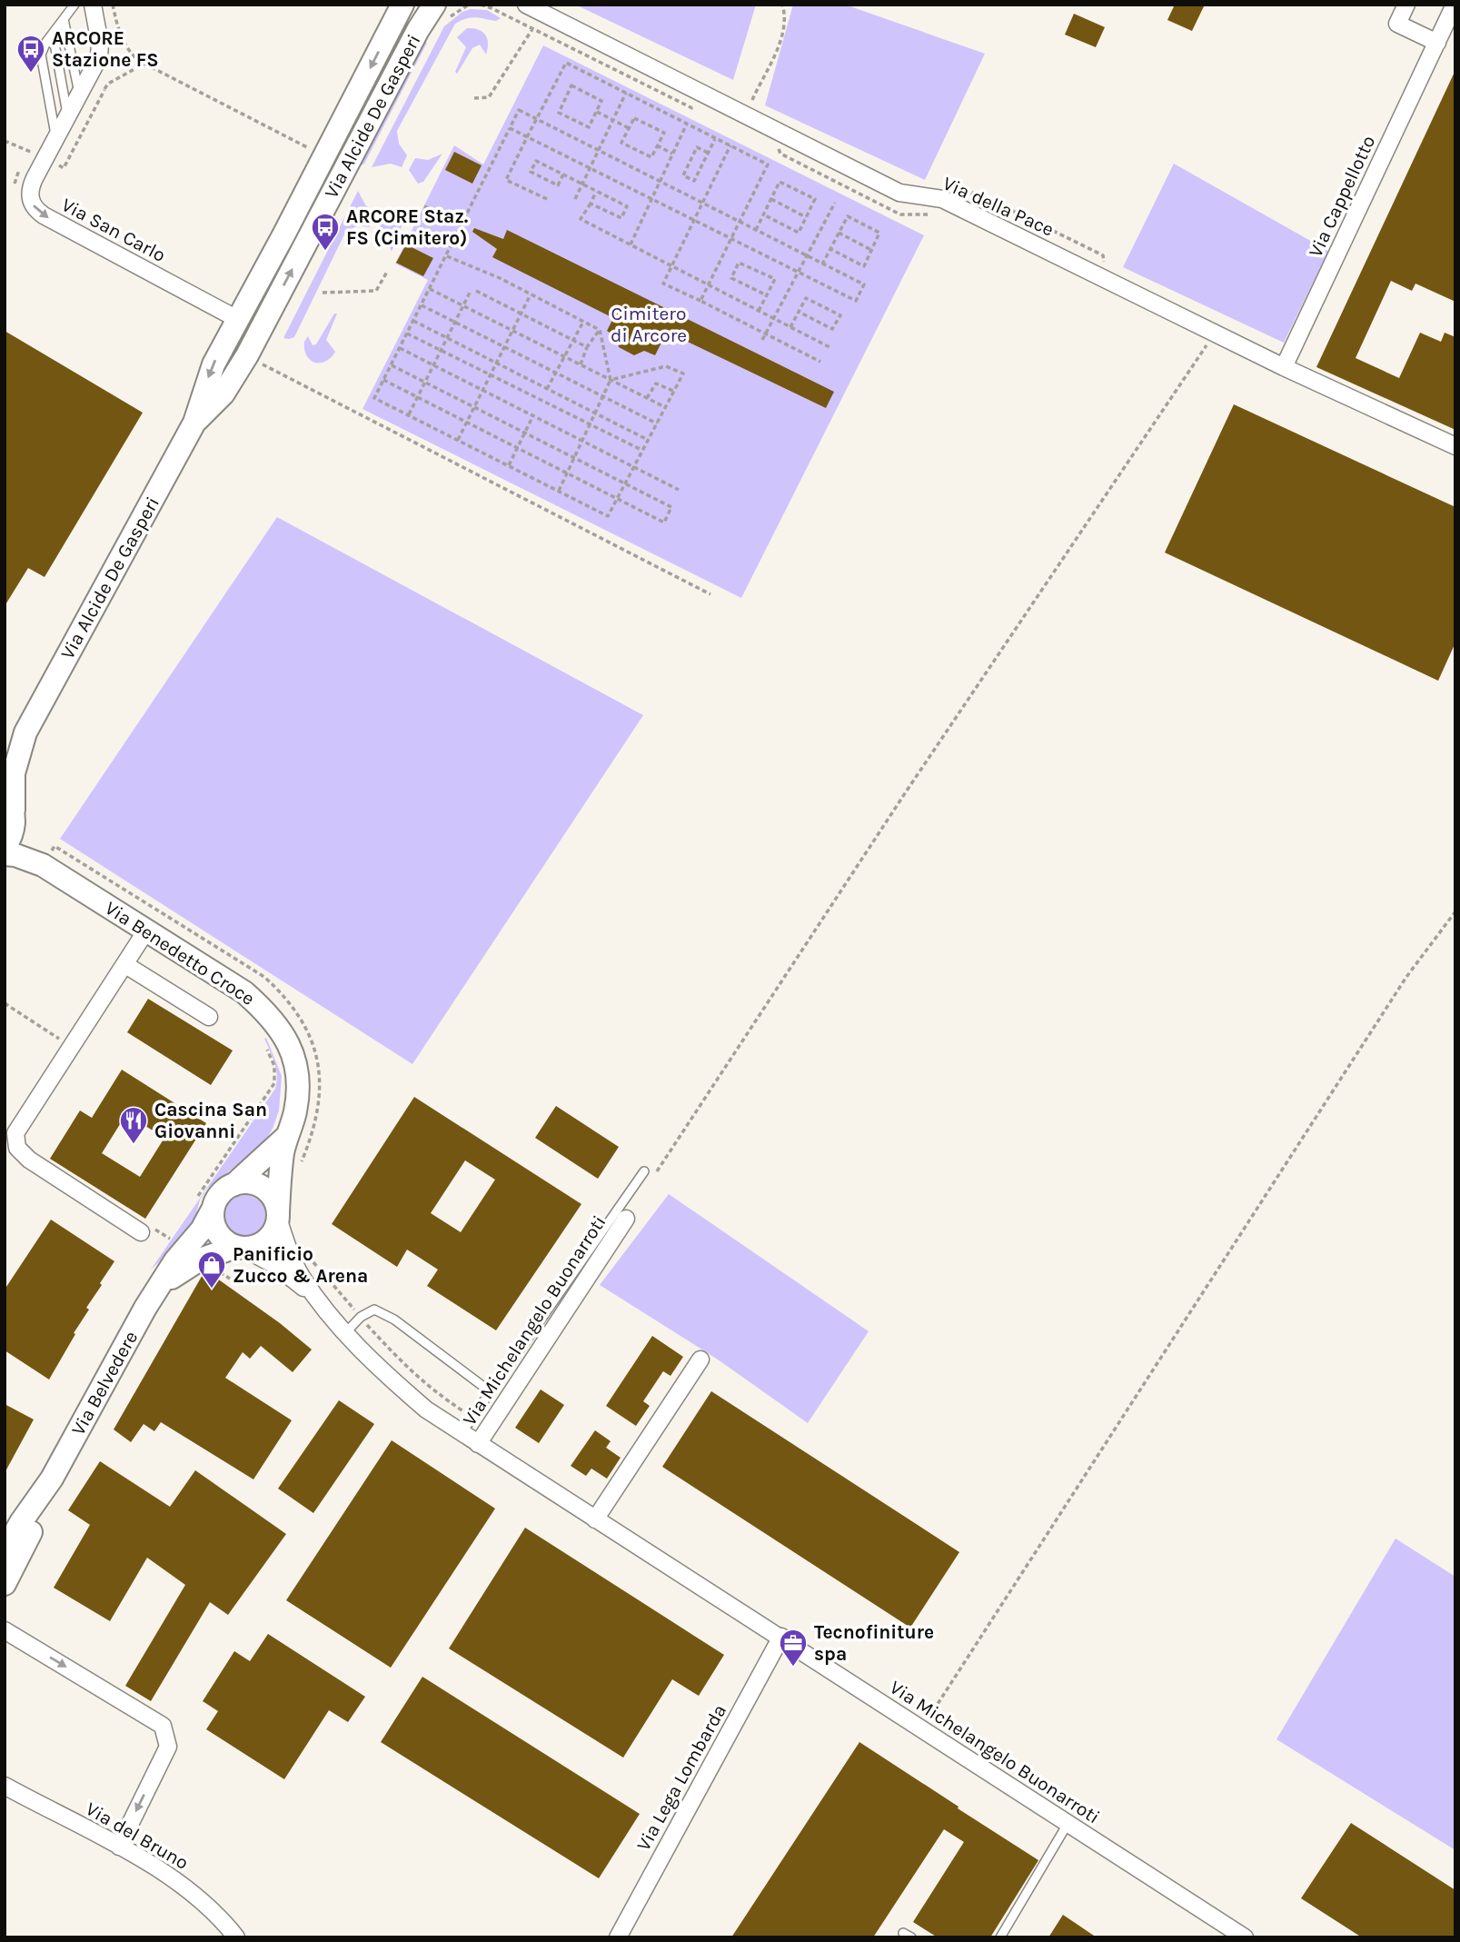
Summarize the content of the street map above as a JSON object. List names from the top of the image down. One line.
{"streets":{"street":["Via Alcide De Gasperi","Via Cappellotto","Via della Pace","Via San Carlo","Via Benedetto Croce","Via Michelangelo Buonarroti","Via Belvedere","Via Lega Lombarda","Via del Bruno"]},"crossings":[["Via Alcide De Gasperi","Via San Carlo"],["Via Alcide De Gasperi","Via Benedetto Croce"],["Via Cappellotto","Via della Pace"],["Via Benedetto Croce","Via Michelangelo Buonarroti"],["Via Benedetto Croce","Via Belvedere"],["Via Michelangelo Buonarroti","Via Belvedere"],["Via Michelangelo Buonarroti","Via Lega Lombarda"]],"one_way":["Via San Carlo"],"parks":["Cimitero di Arcore"],"places":{"bus stop":["ARCORE Stazione FS","ARCORE Staz. FS (Cimitero)"],"restaurant":["Cascina San Giovanni"],"shop":["Panificio Zucco & Arena"],"office":["Tecnofiniture spa"]}}
